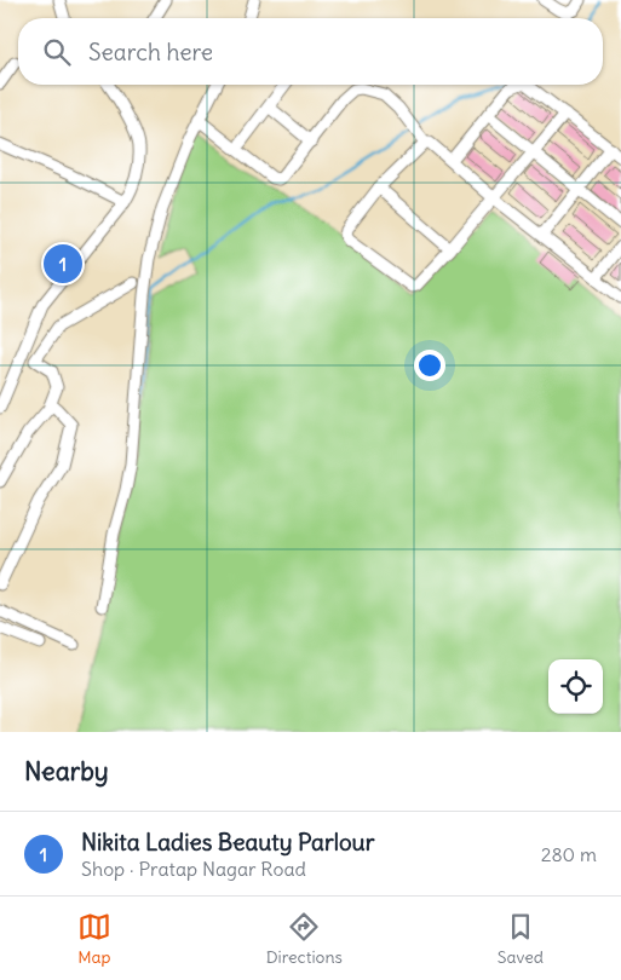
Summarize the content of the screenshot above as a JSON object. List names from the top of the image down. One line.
{"page":{"search":"Search here","pins":"1","heading":"Nearby","list":[{"mark":"1","name":"Nikita Ladies Beauty Parlour","note":"Shop · Pratap Nagar Road","value":"280 m"}],"nav":["Map","Directions","Saved"]}}
